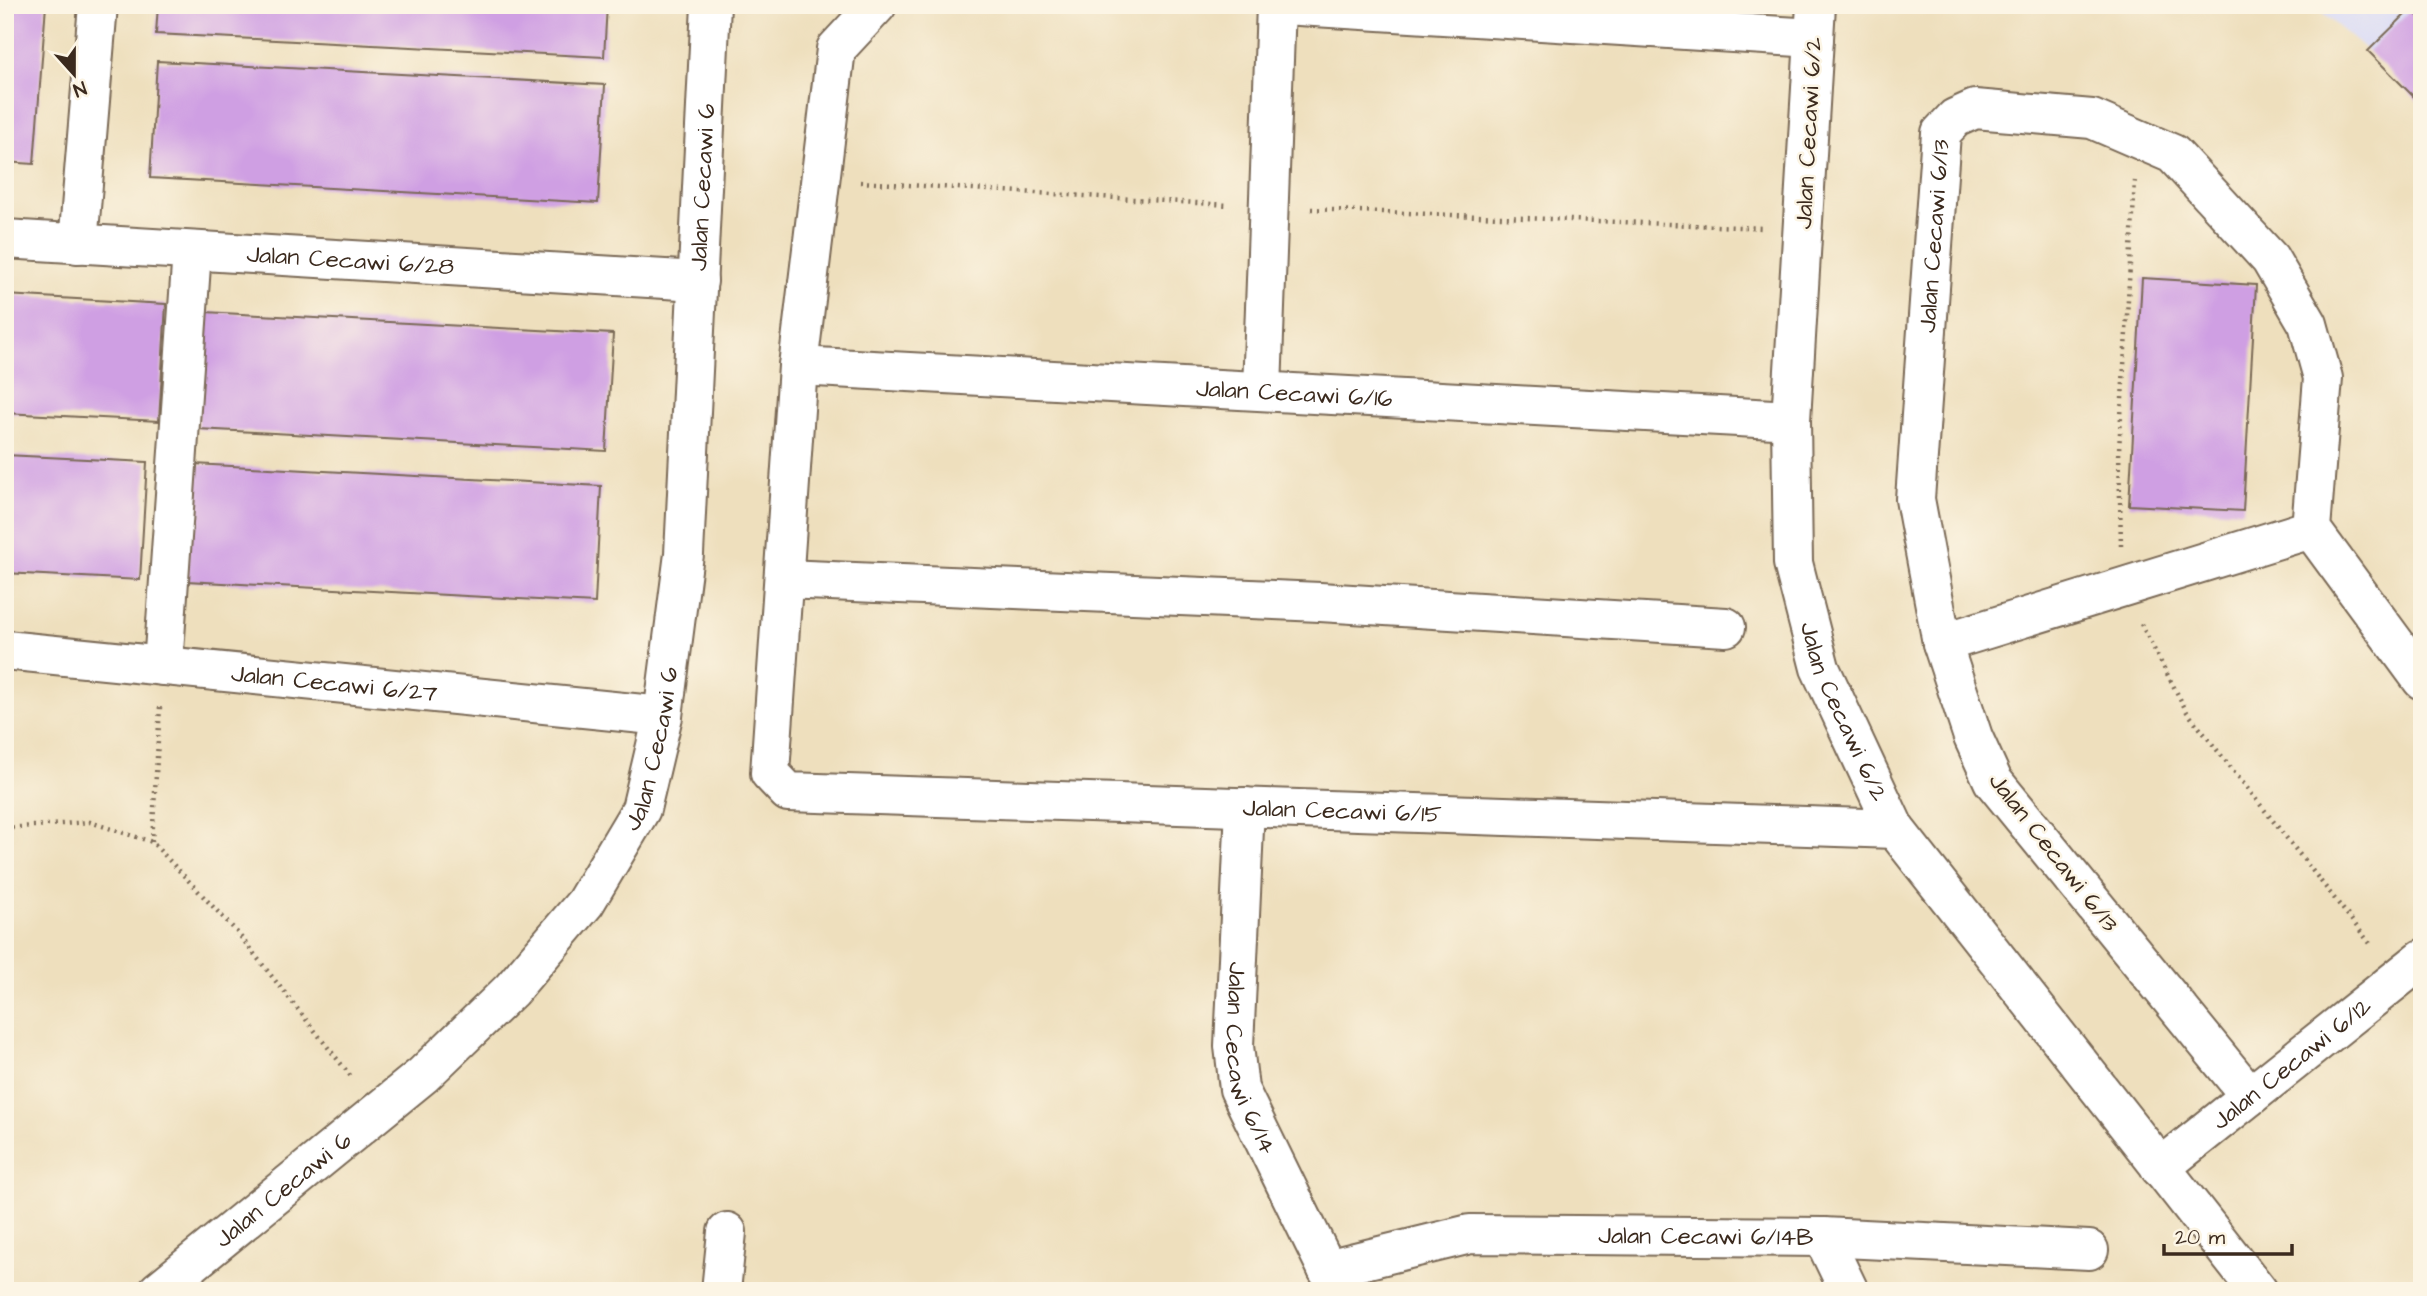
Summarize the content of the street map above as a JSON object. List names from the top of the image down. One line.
{"streets":{"street":["Jalan Cecawi 6/2","Jalan Cecawi 6","Jalan Cecawi 6/13","Jalan Cecawi 6/28","Jalan Cecawi 6/16","Jalan Cecawi 6/27","Jalan Cecawi 6/15","Jalan Cecawi 6/14","Jalan Cecawi 6/12","Jalan Cecawi 6/14B"]},"crossings":[["Jalan Cecawi 6/2","Jalan Cecawi 6/16"],["Jalan Cecawi 6/2","Jalan Cecawi 6/15"],["Jalan Cecawi 6/2","Jalan Cecawi 6/12"],["Jalan Cecawi 6","Jalan Cecawi 6/28"],["Jalan Cecawi 6","Jalan Cecawi 6/27"],["Jalan Cecawi 6/13","Jalan Cecawi 6/12"],["Jalan Cecawi 6/15","Jalan Cecawi 6/14"],["Jalan Cecawi 6/14","Jalan Cecawi 6/14B"]],"scale_bar":"20 m","north":"bottom"}
